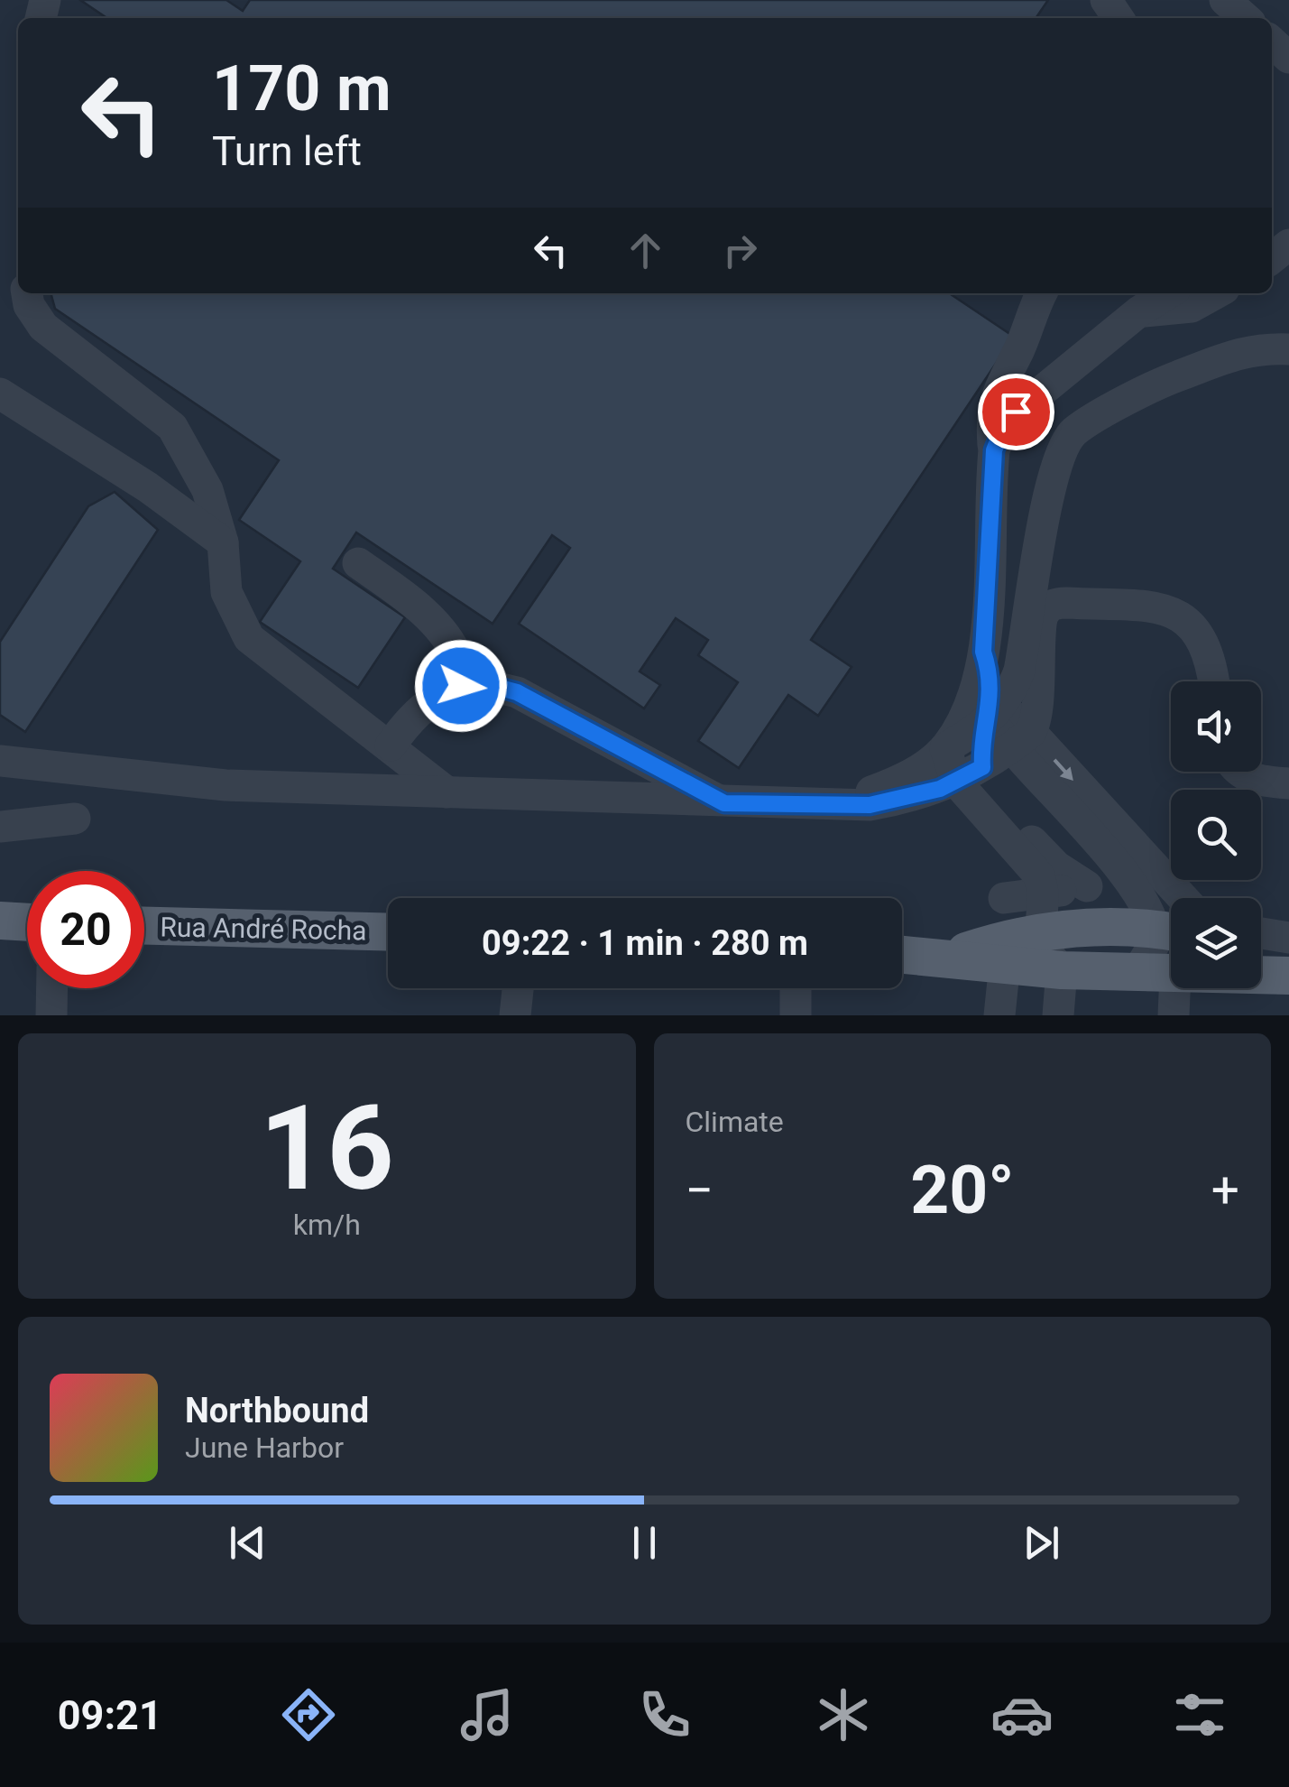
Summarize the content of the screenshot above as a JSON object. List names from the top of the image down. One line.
{"streets":{"main road":["Rua André Rocha"]},"page":{"turn":["170 m","Turn left"],"limit":"20","trip":"09:22 · 1 min · 280 m","tile":[["16","km/h"],"Climate"],"heat":["−","20°","+"],"song":["Northbound","June Harbor"],"tabs":"09:21"}}
